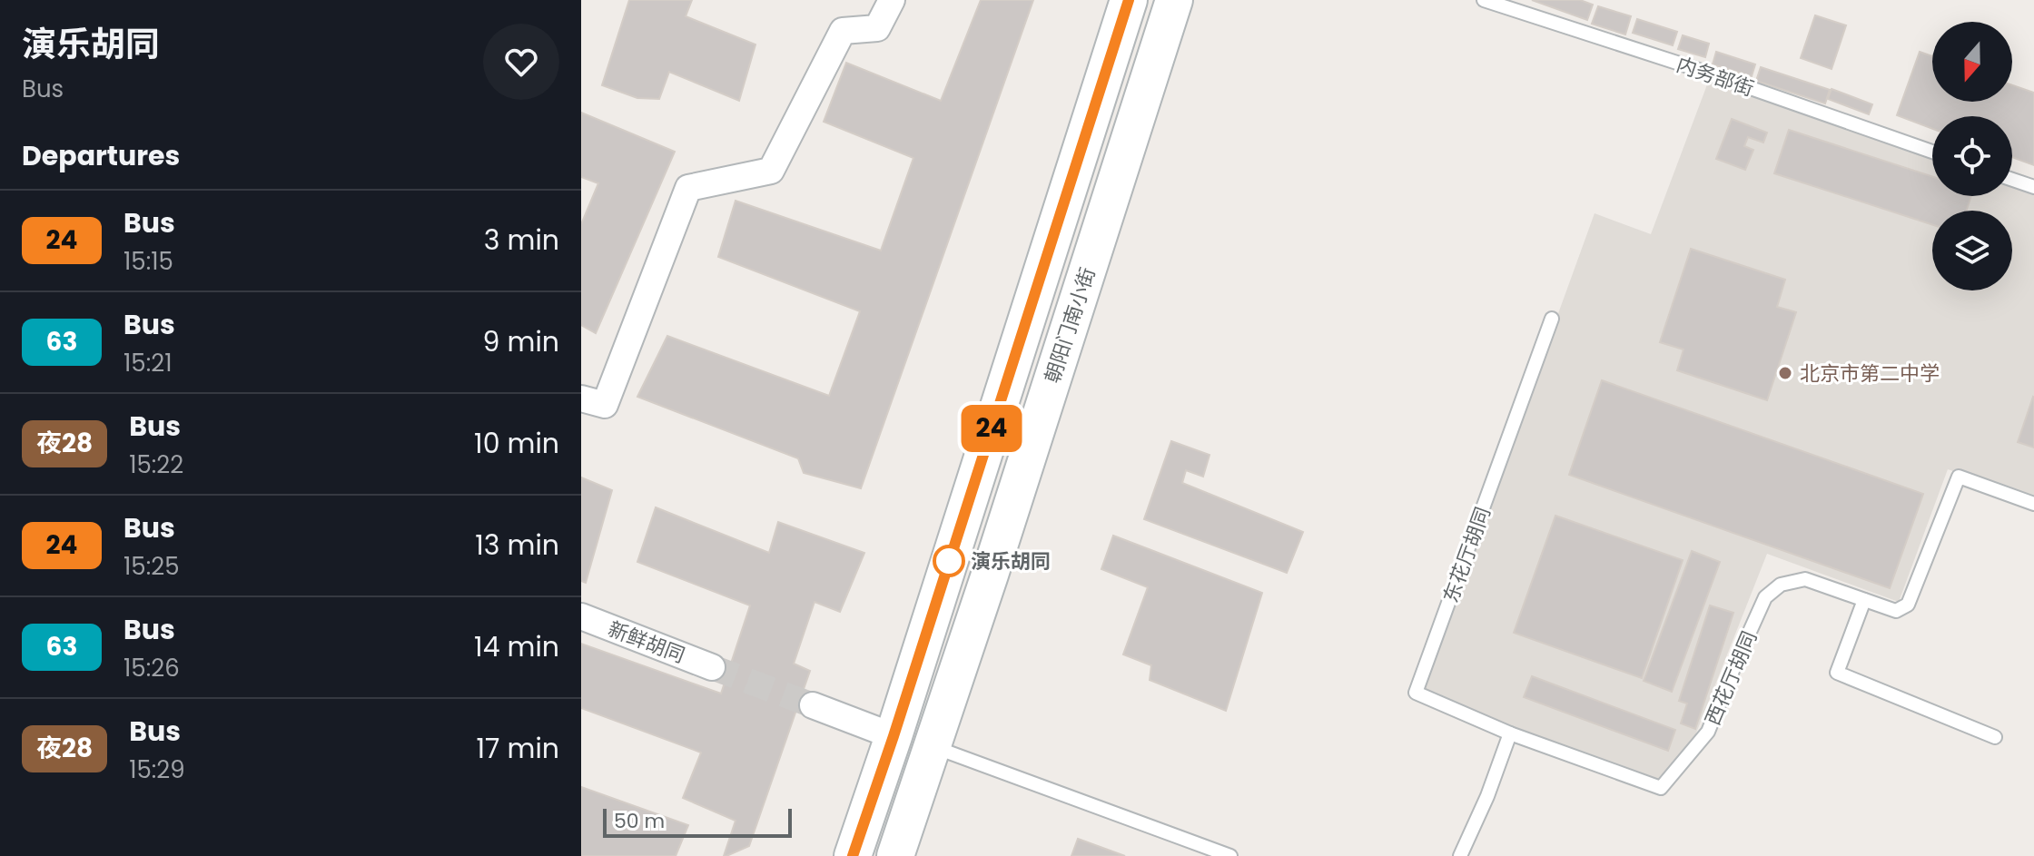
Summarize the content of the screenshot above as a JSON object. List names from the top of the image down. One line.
{"streets":{"main road":["朝阳门南小街"],"street":["新鲜胡同"],"lane":["内务部街","东花厅胡同","西花厅胡同"]},"crossings":[["东花厅胡同","西花厅胡同"]],"places":["北京市第二中学","演乐胡同"],"lines":["bus line 24"],"scale_bar":"50 m","north":"bottom","page":{"heading":[["演乐胡同","Bus"],"Departures"],"on_map":"24","list":[{"mark":"24","name":"Bus","note":"15:15","value":"3 min"},{"mark":"63","name":"Bus","note":"15:21","value":"9 min"},{"mark":"夜28","name":"Bus","note":"15:22","value":"10 min"},{"mark":"24","name":"Bus","note":"15:25","value":"13 min"},{"mark":"63","name":"Bus","note":"15:26","value":"14 min"},{"mark":"夜28","name":"Bus","note":"15:29","value":"17 min"}],"scale":"50 m"}}
